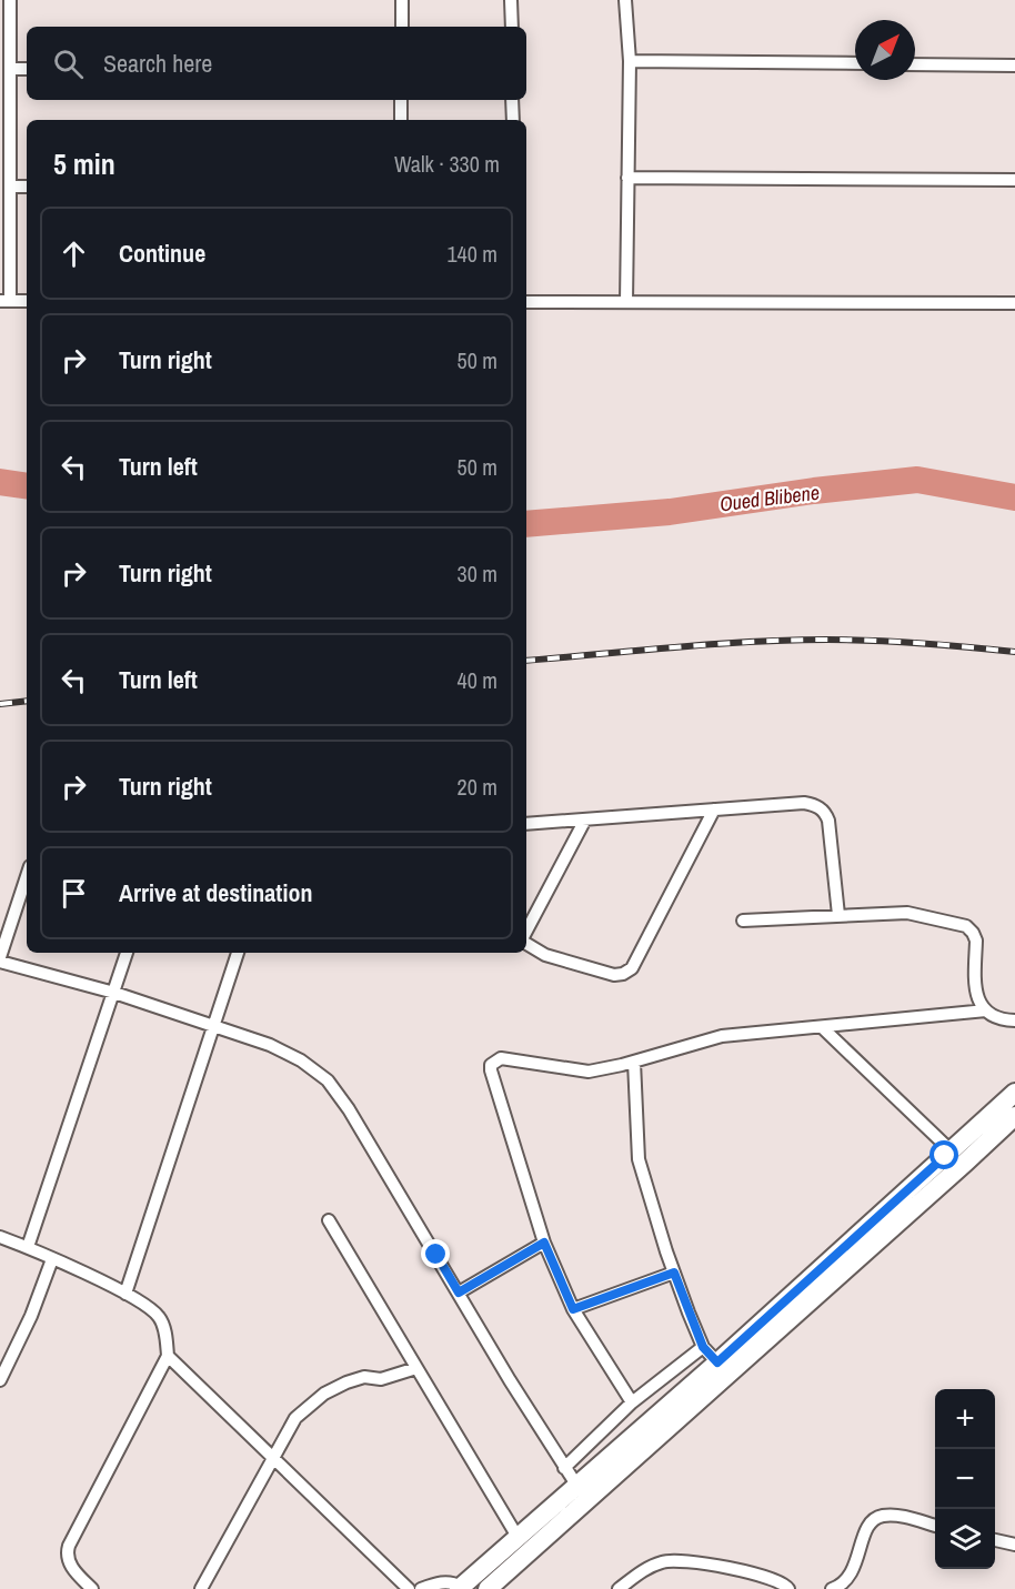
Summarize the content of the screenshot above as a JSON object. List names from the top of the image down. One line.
{"water":["Oued Blibene"],"north":"top right","page":{"search":"Search here","heading":["5 min","Walk · 330 m"],"list":[["Continue","140 m"],["Turn right","50 m"],["Turn left","50 m"],["Turn right","30 m"],["Turn left","40 m"],["Turn right","20 m"],"Arrive at destination"],"map_buttons":["+","−"]}}
